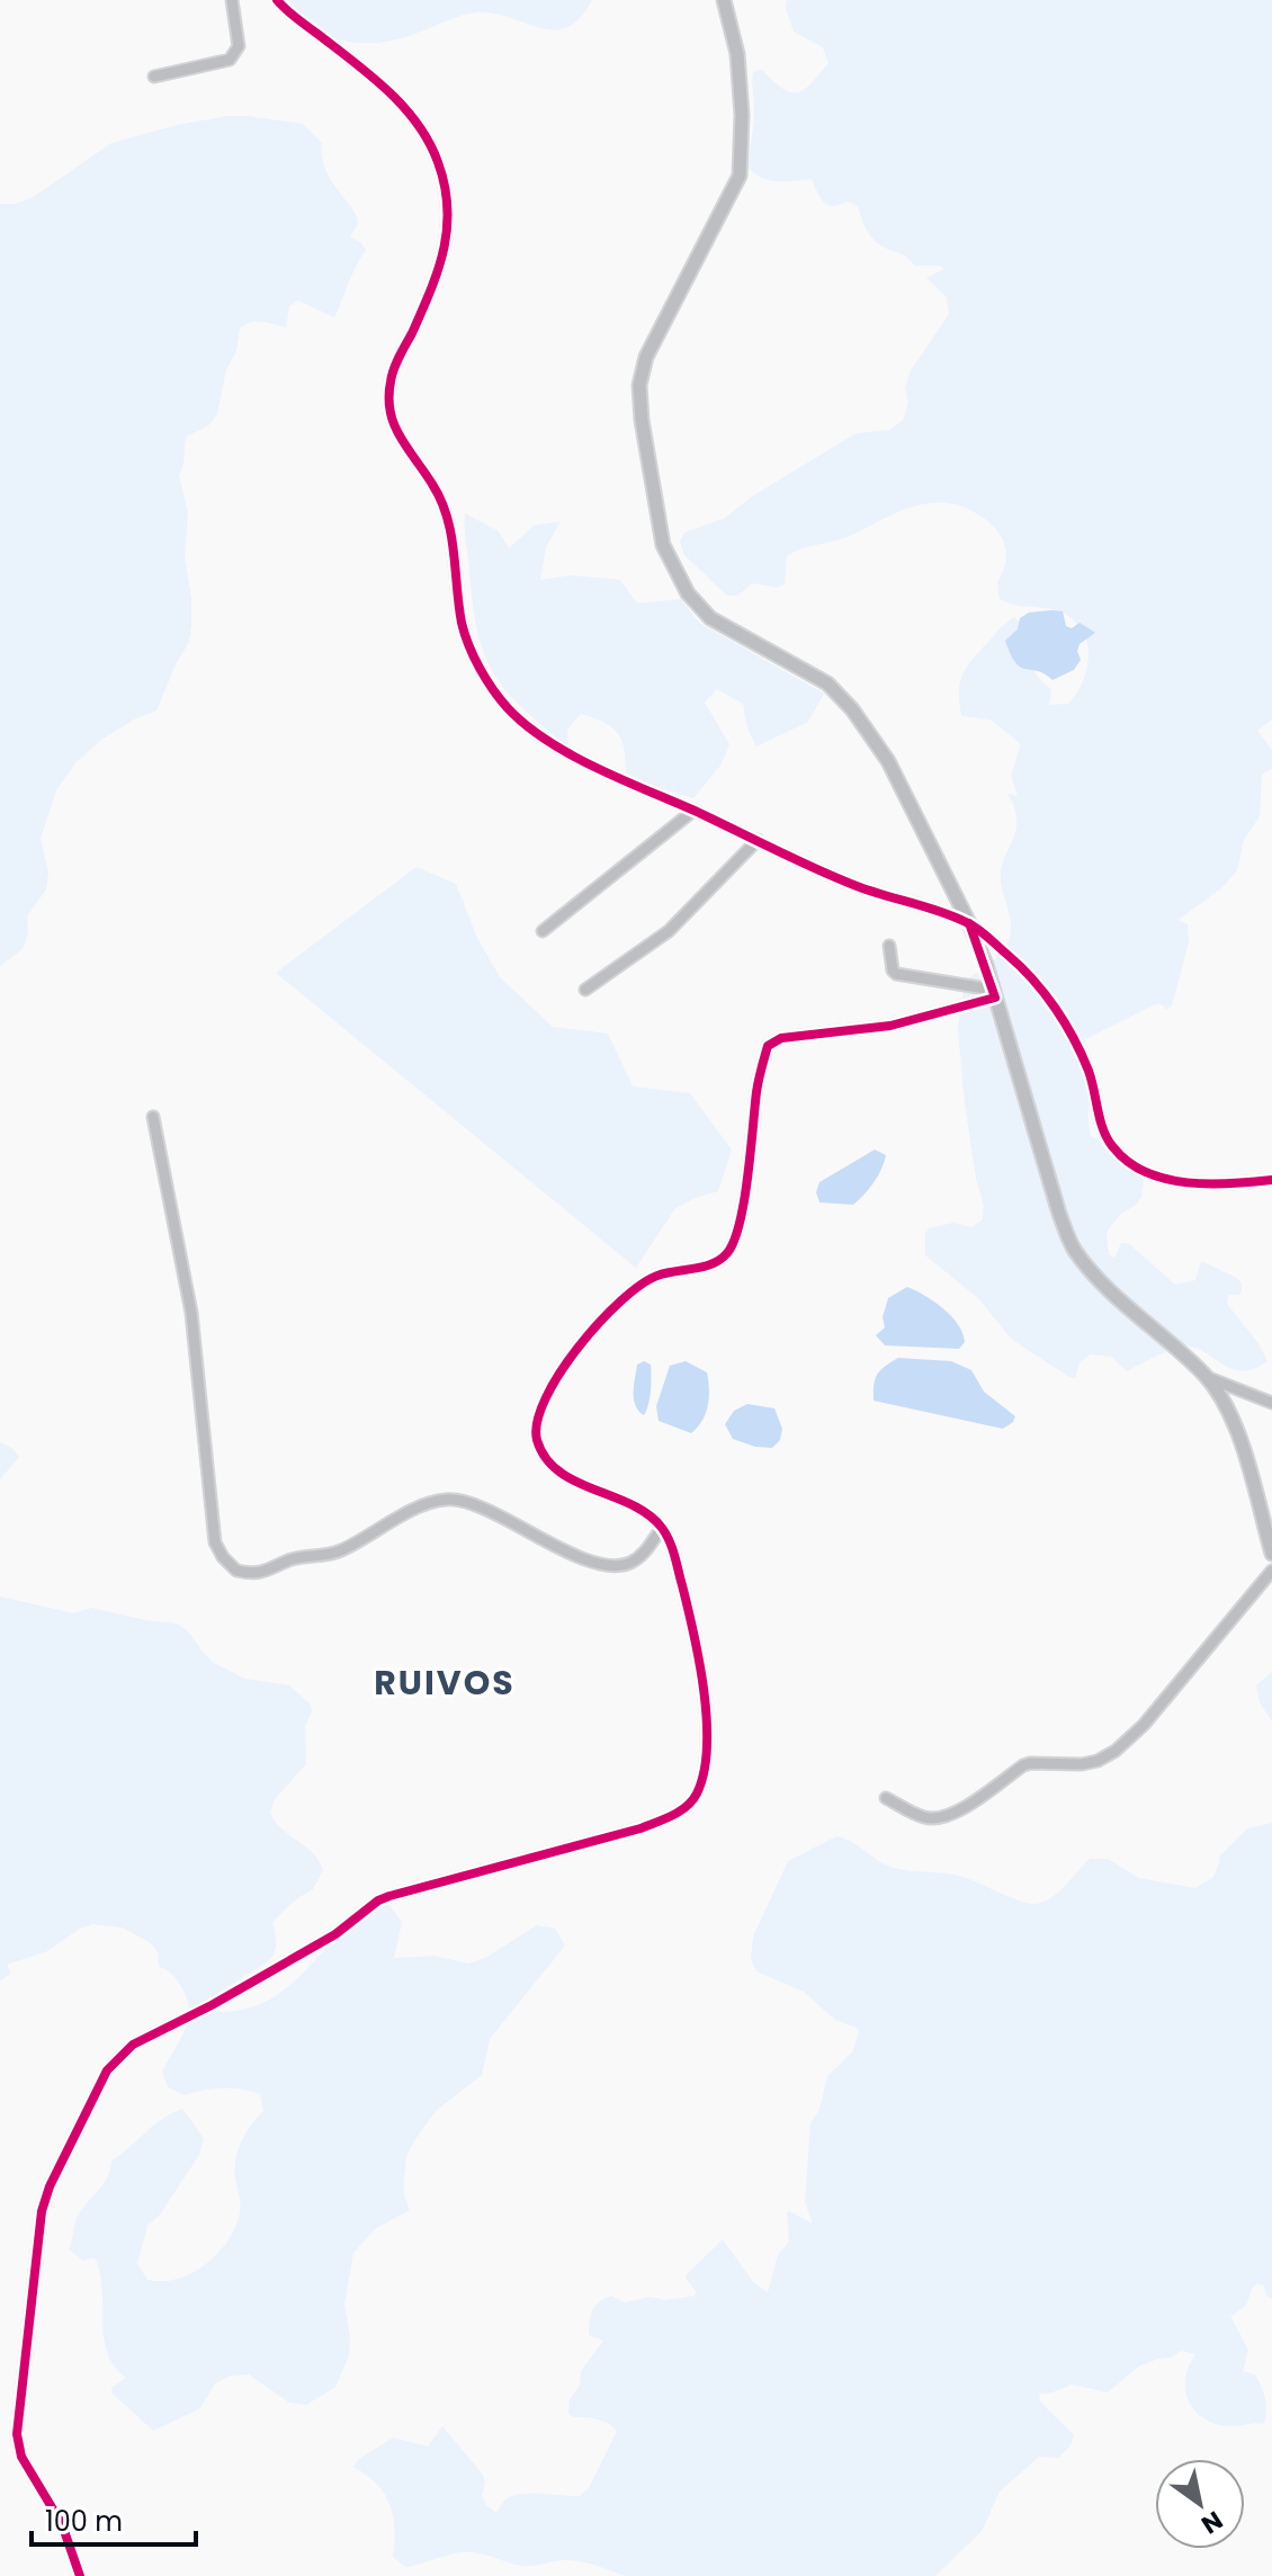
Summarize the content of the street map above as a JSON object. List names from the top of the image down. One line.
{"districts":["RUIVOS"],"scale_bar":"100 m","north":"bottom right"}
